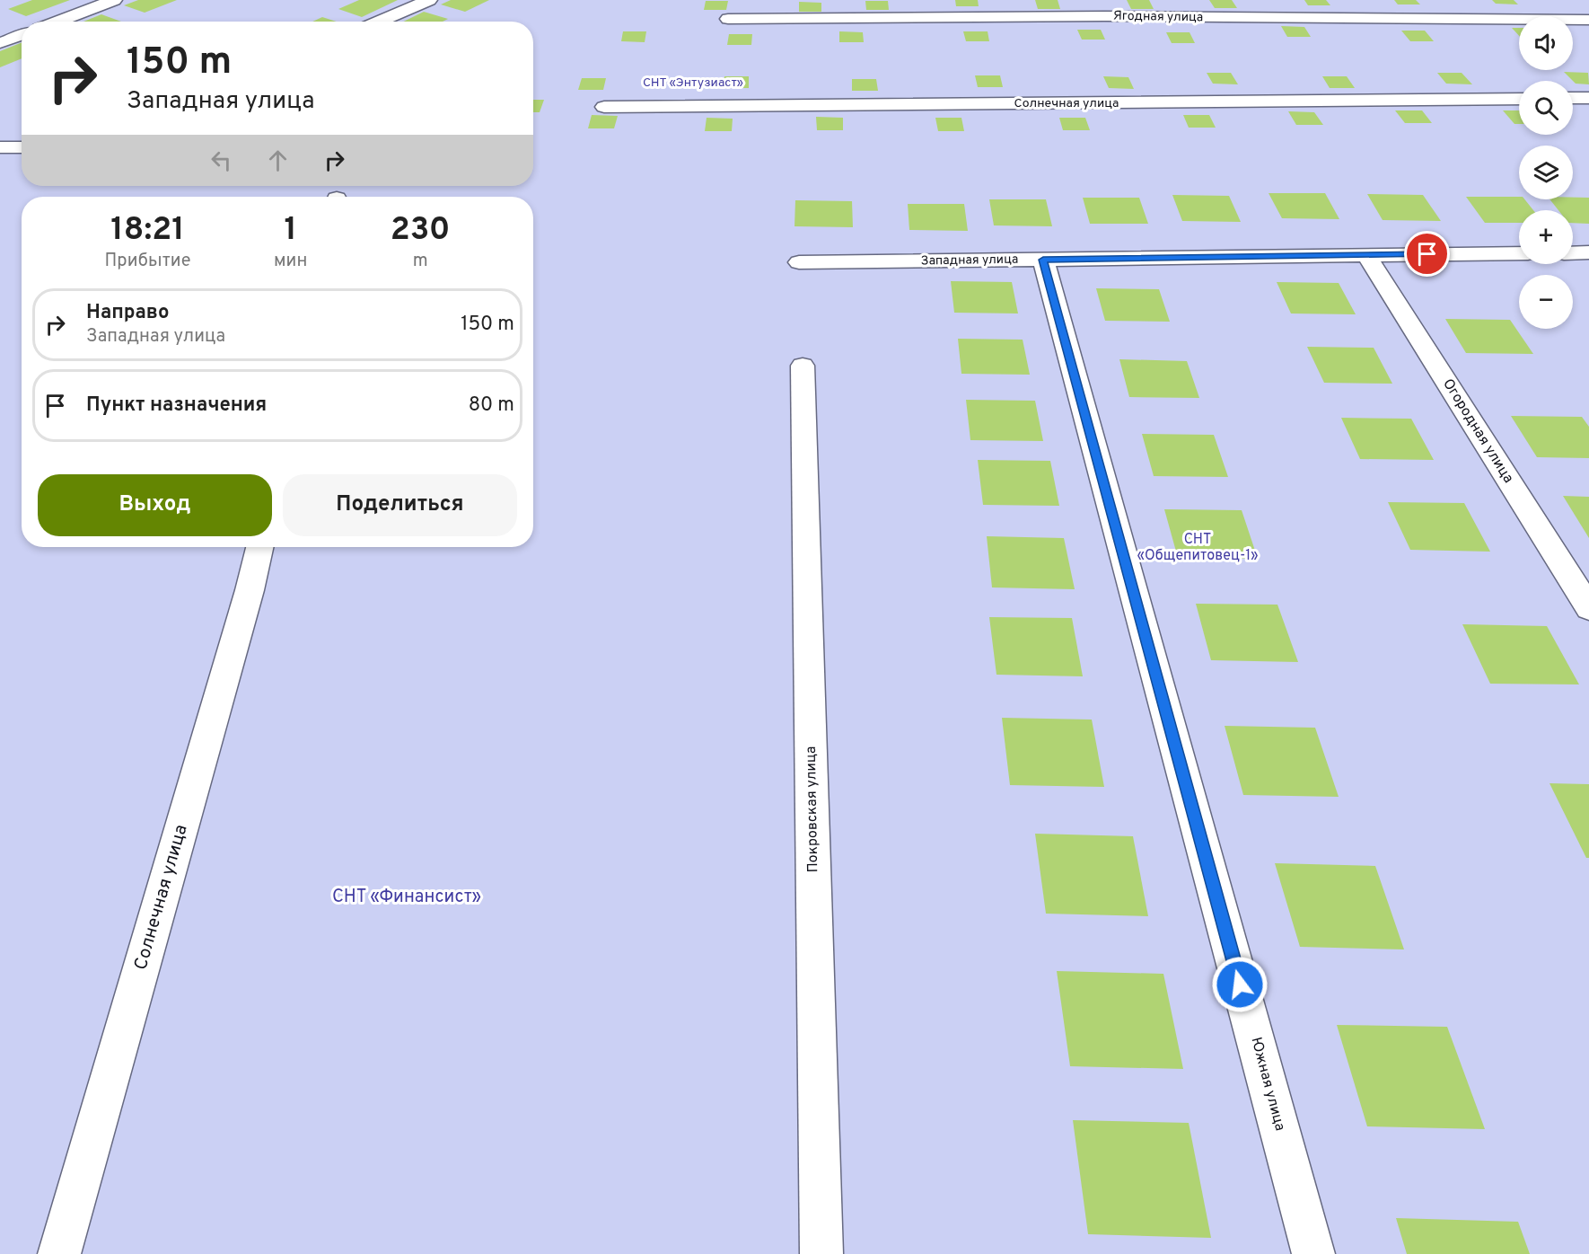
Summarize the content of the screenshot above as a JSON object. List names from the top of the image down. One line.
{"streets":{"street":["Ягодная улица","Солнечная улица","Западная улица","Огородная улица","Покровская улица","Южная улица"]},"crossings":[["Западная улица","Огородная улица"],["Западная улица","Южная улица"]],"parks":["СНТ «Энтузиаст»","СНТ «Общепитовец-1»","СНТ «Финансист»"],"page":{"map_buttons":["+","−"],"turn":["150 m","Западная улица"],"eta":["18:21","Прибытие","1","мин","230","m"],"list":[{"name":"Направо","note":"Западная улица","value":"150 m"},{"name":"Пункт назначения","value":"80 m"}],"buttons":["Выход","Поделиться"]}}
